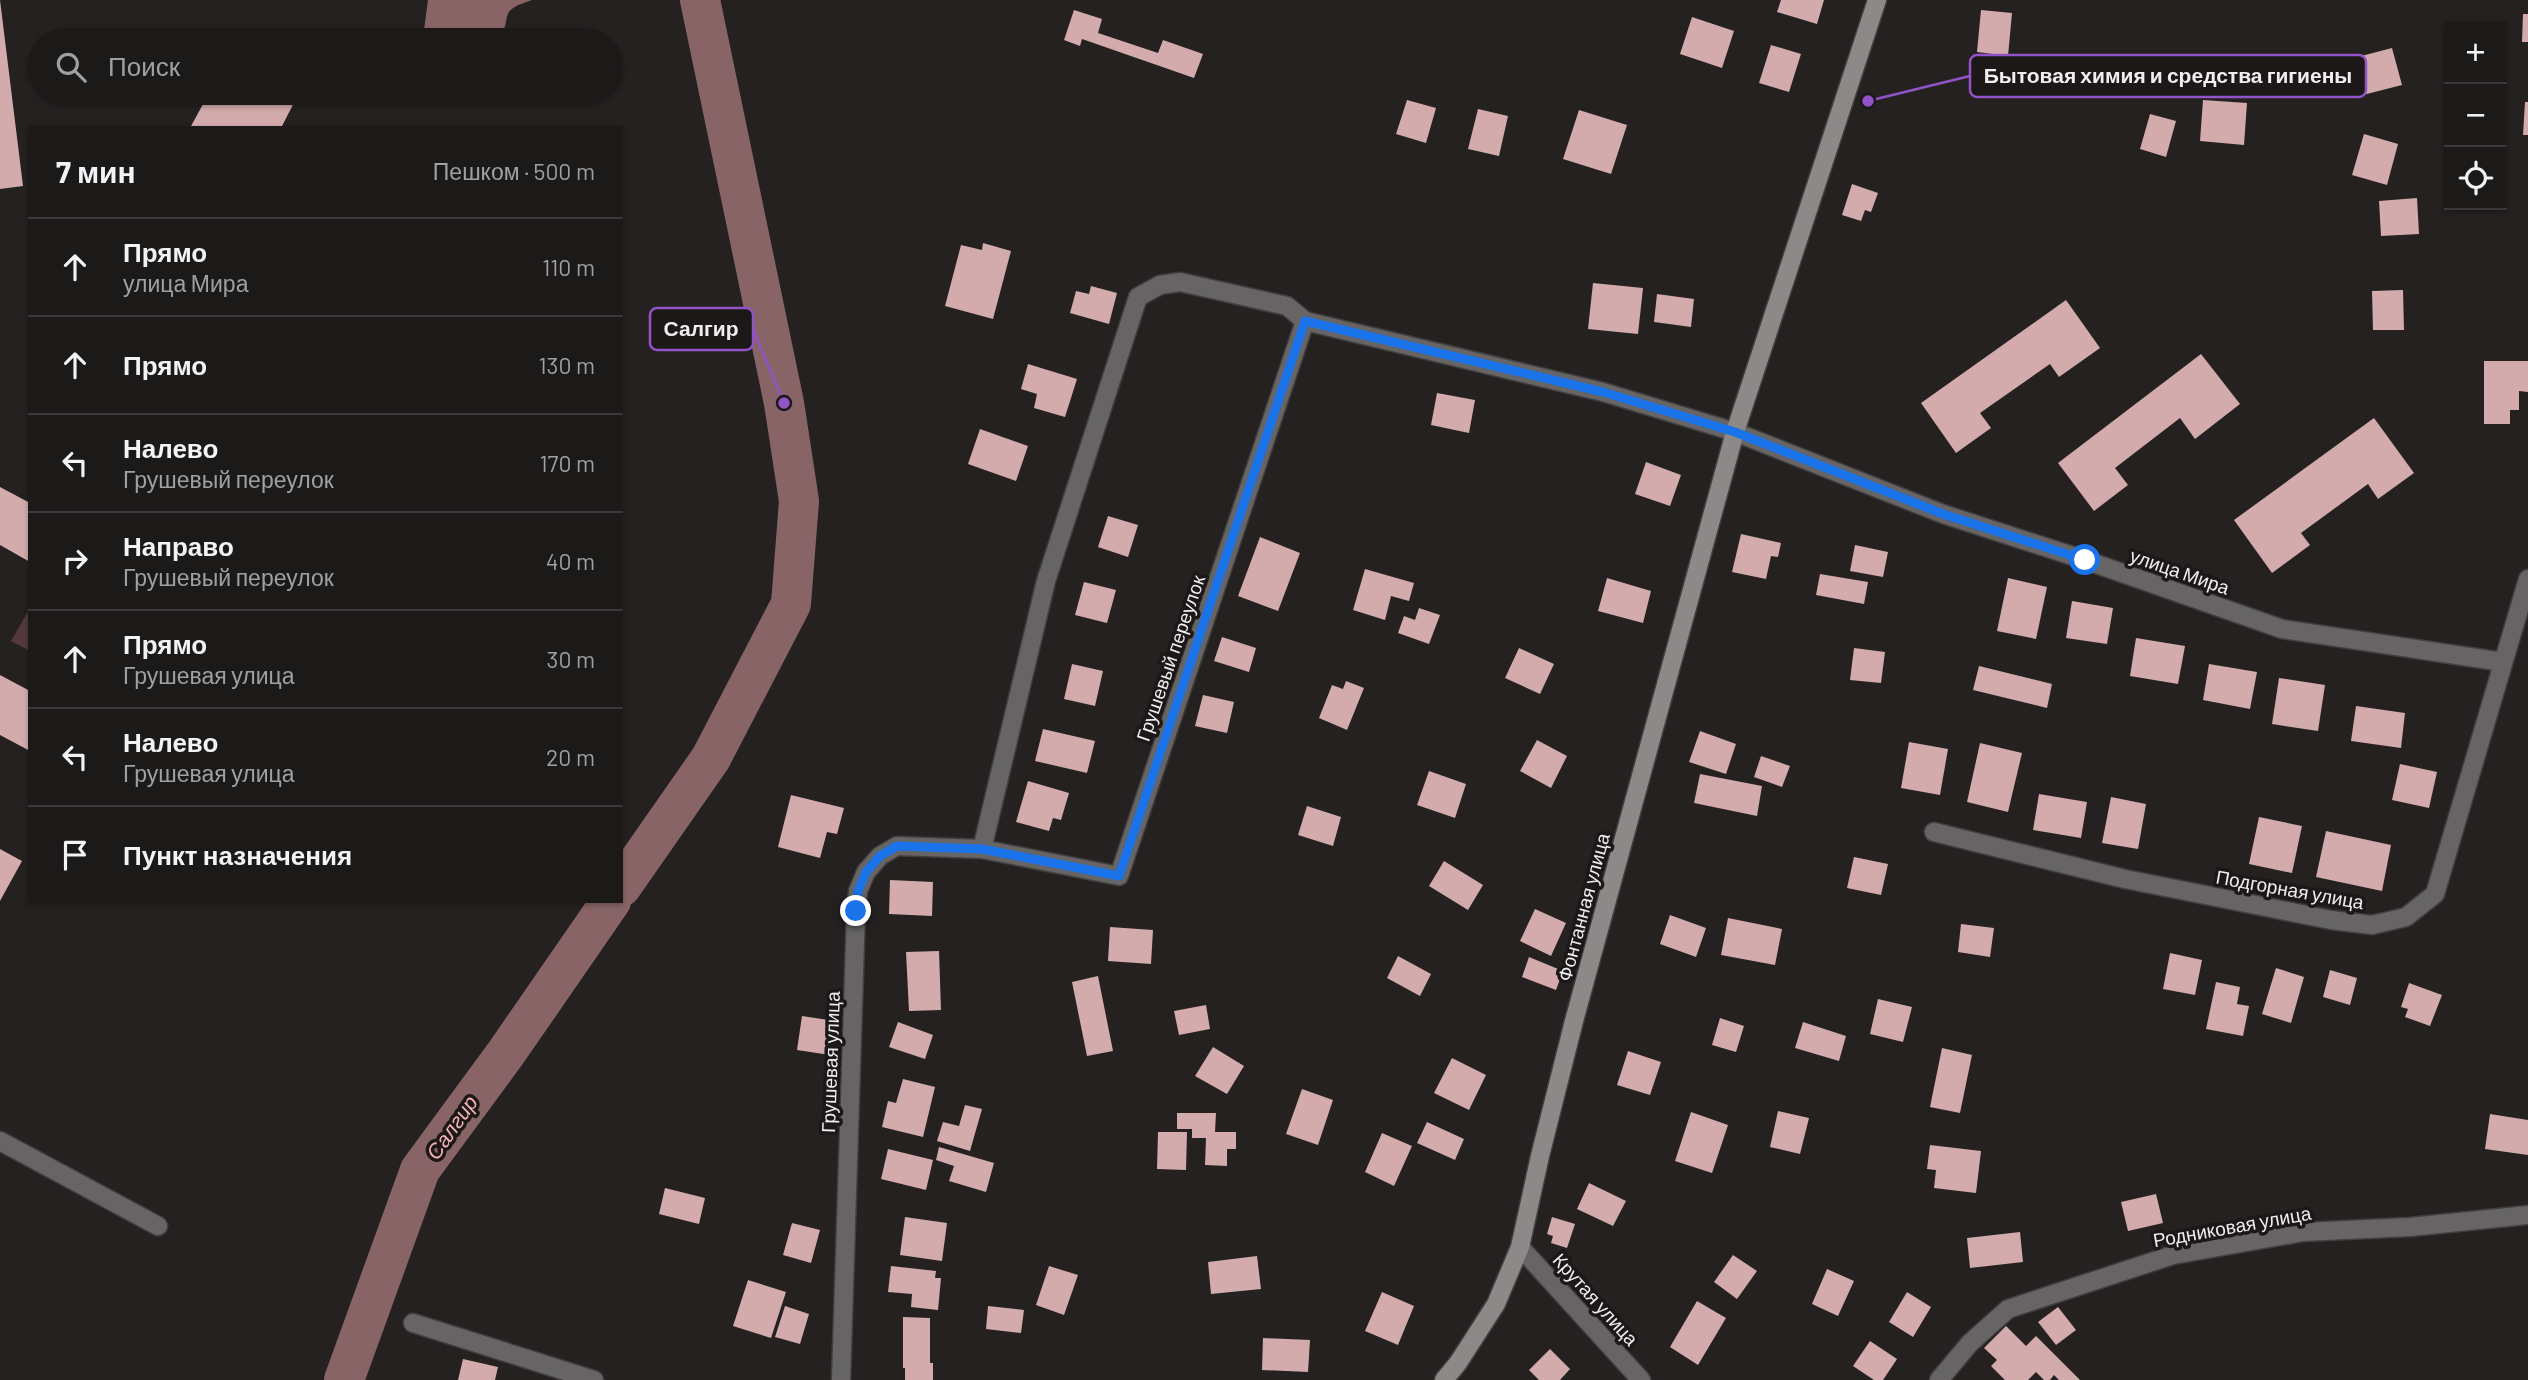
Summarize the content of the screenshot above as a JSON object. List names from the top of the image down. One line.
{"streets":{"main road":["Фонтанная улица"],"street":["улица Мира","Грушевый переулок","Подгорная улица","Грушевая улица","Родниковая улица","Крутая улица"]},"crossings":[["улица Мира","Грушевый переулок"],["улица Мира","Подгорная улица"],["улица Мира","Фонтанная улица"],["улица Мира","Грушевая улица"],["Грушевый переулок","Грушевая улица"],["Фонтанная улица","Крутая улица"]],"water":["Салгир"],"places":["Бытовая химия и средства гигиены","Салгир"],"page":{"map_buttons":["+","−"],"search":"Поиск","heading":["7 мин","Пешком · 500 m"],"list":[["Прямо","улица Мира","110 m"],["Прямо","130 m"],["Налево","Грушевый переулок","170 m"],["Направо","Грушевый переулок","40 m"],["Прямо","Грушевая улица","30 m"],["Налево","Грушевая улица","20 m"],"Пункт назначения"]}}
